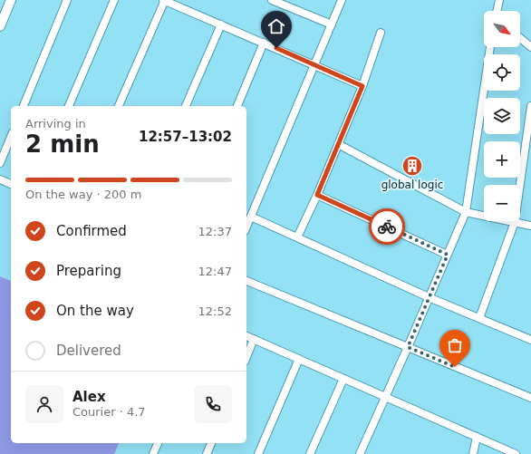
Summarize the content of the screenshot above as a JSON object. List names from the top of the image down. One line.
{"places":{"building":["global logic"]},"north":"bottom right","page":{"map_buttons":["+","−"],"heading":["2 min","Arriving in","12:57–13:02"],"panel":["Alex","Courier · 4.7"],"bar":"On the way · 200 m","list":[["Confirmed","12:37"],["Preparing","12:47"],["On the way","12:52"],"Delivered"]}}
